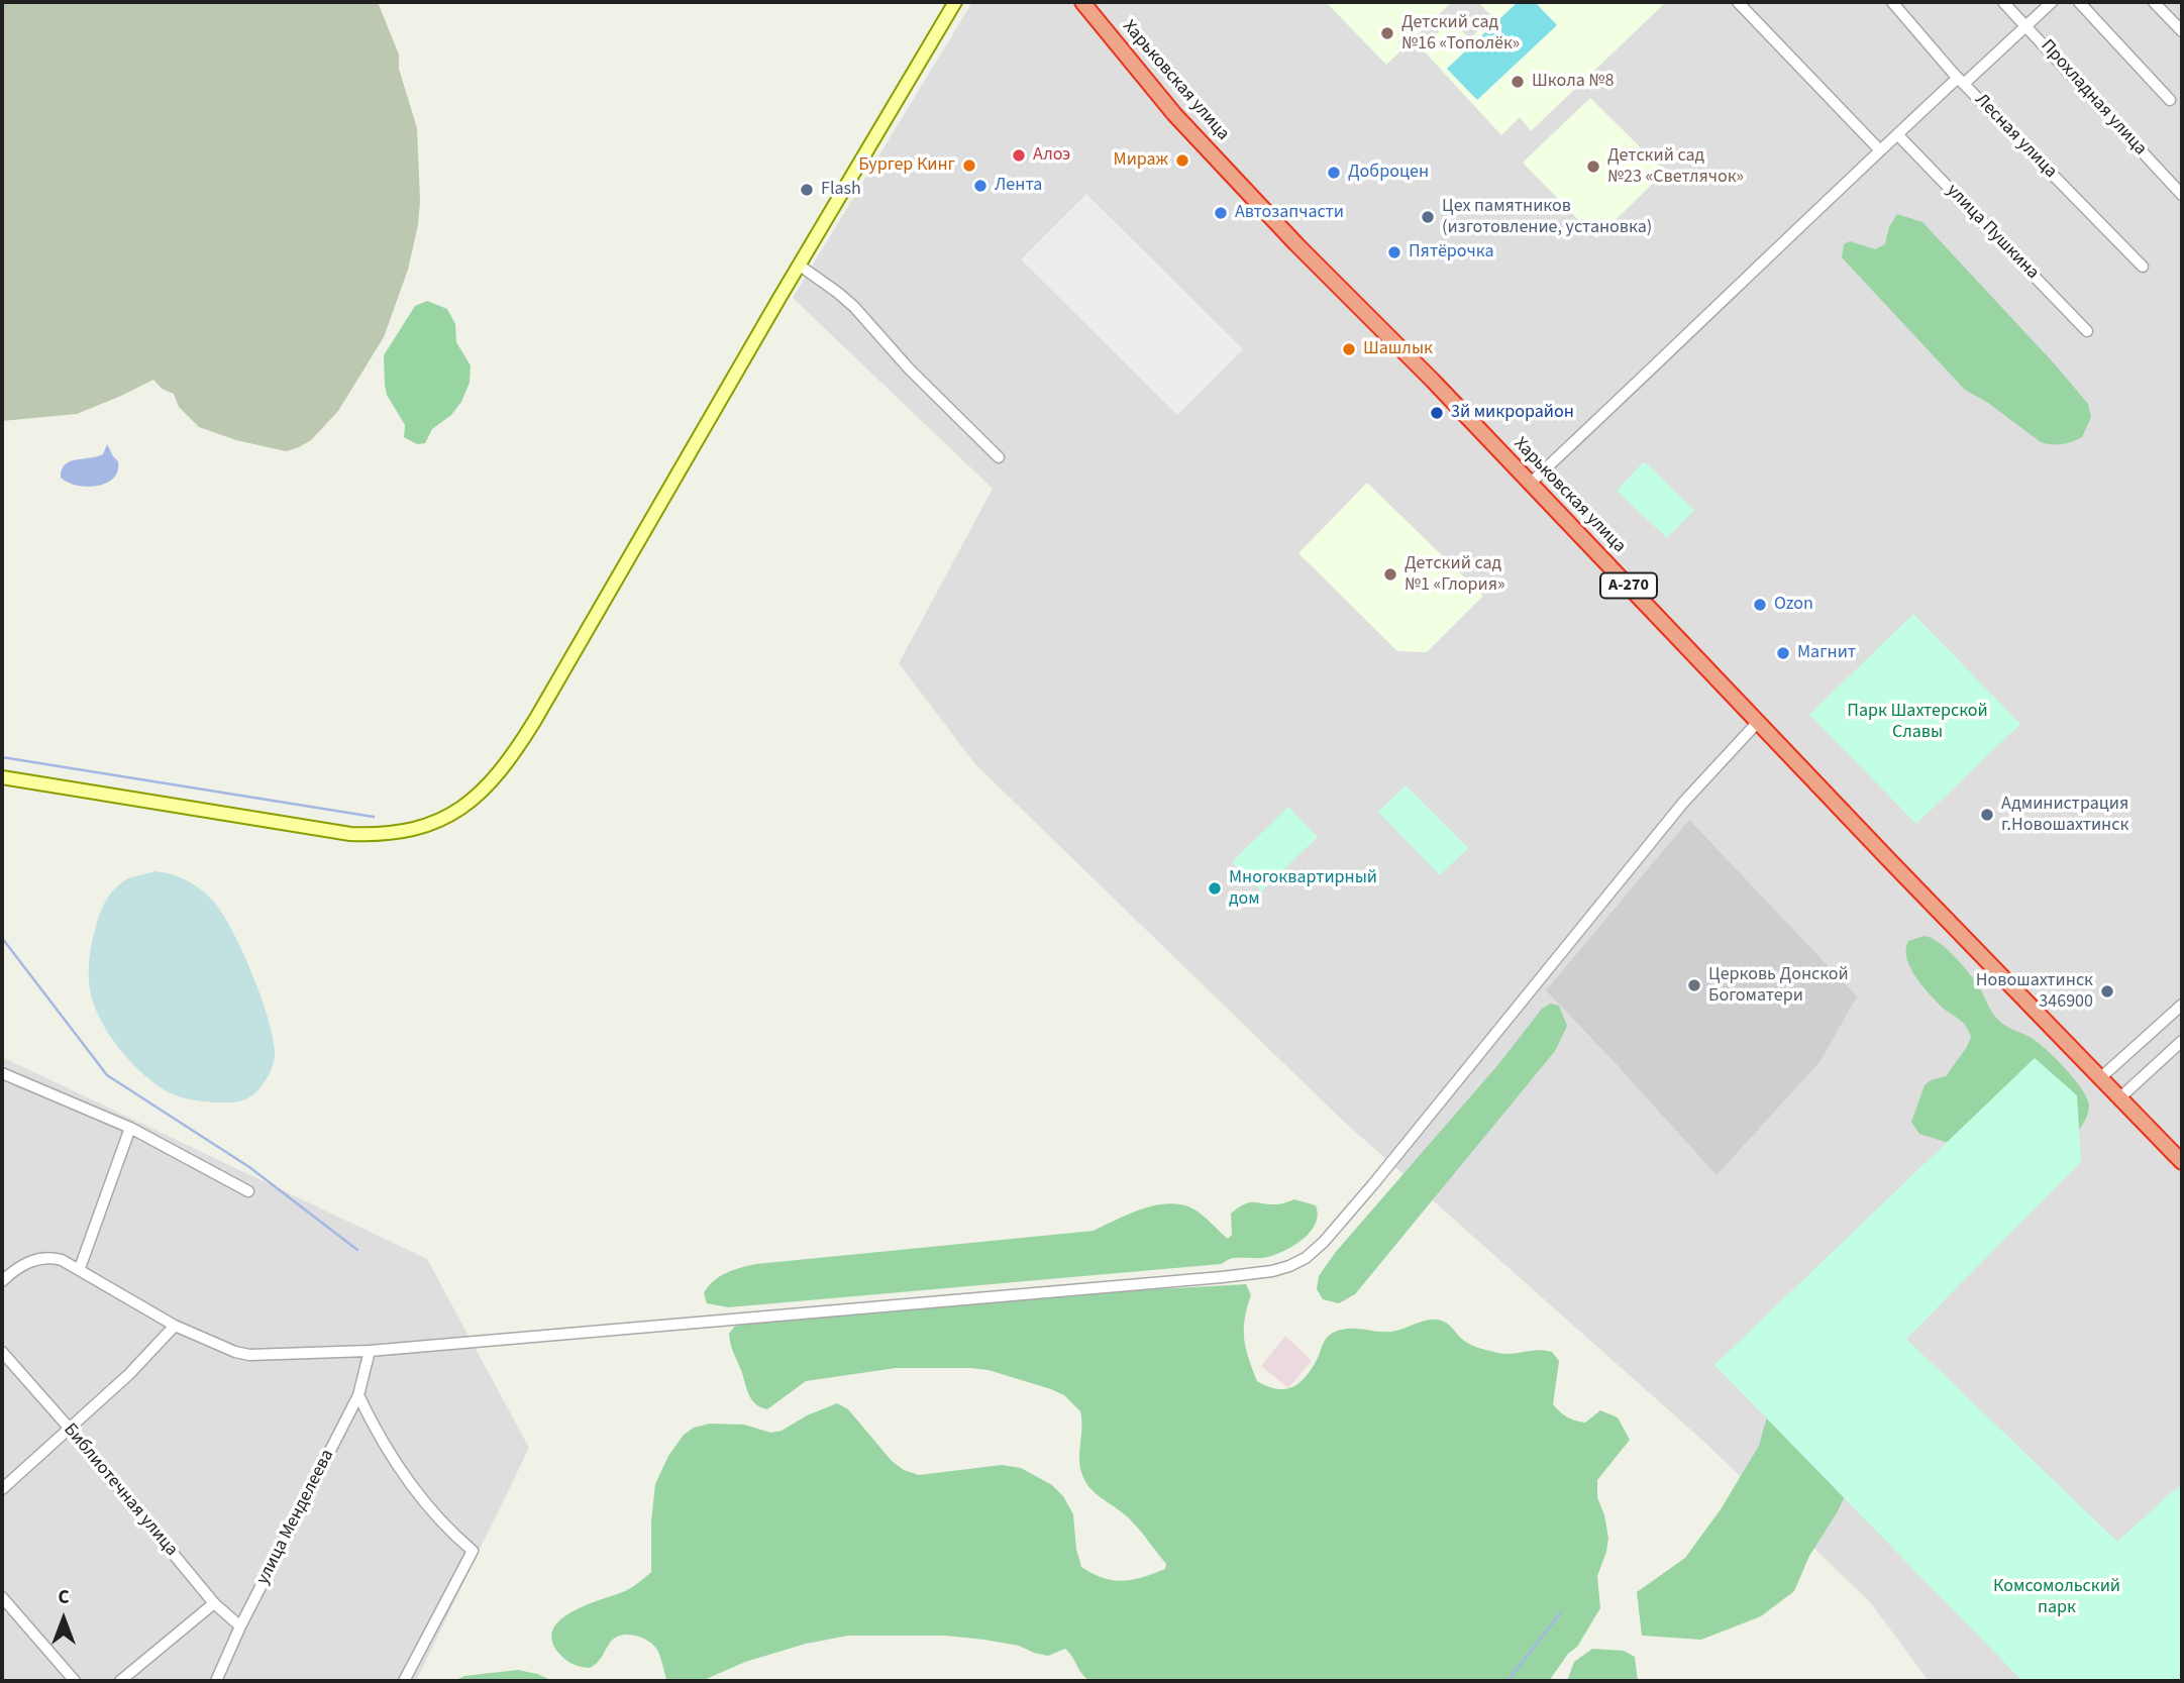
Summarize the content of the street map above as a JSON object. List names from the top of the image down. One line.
{"streets":{"highway":["Харьковская улица","А-270"],"street":["Прохладная улица","Лесная улица","улица Пушкина","Библиотечная улица","улица Менделеева"]},"crossings":[["Библиотечная улица","улица Менделеева"]],"parks":["Парк Шахтерской Славы","Комсомольский парк"],"places":["Детский сад №16 «Тополёк»","Школа №8","Алоэ","Мираж","Бургер Кинг","Детский сад №23 «Светлячок»","Доброцен","Лента","Flash","Автозапчасти","Цех памятников (изготовление, установка)","Пятёрочка","Шашлык","3й микрорайон","Детский сад №1 «Глория»","Ozon","Магнит","Администрация г.Новошахтинск","Многоквартирный дом","Церковь Донской Богоматери","Новошахтинск 346900"],"north":"top"}
